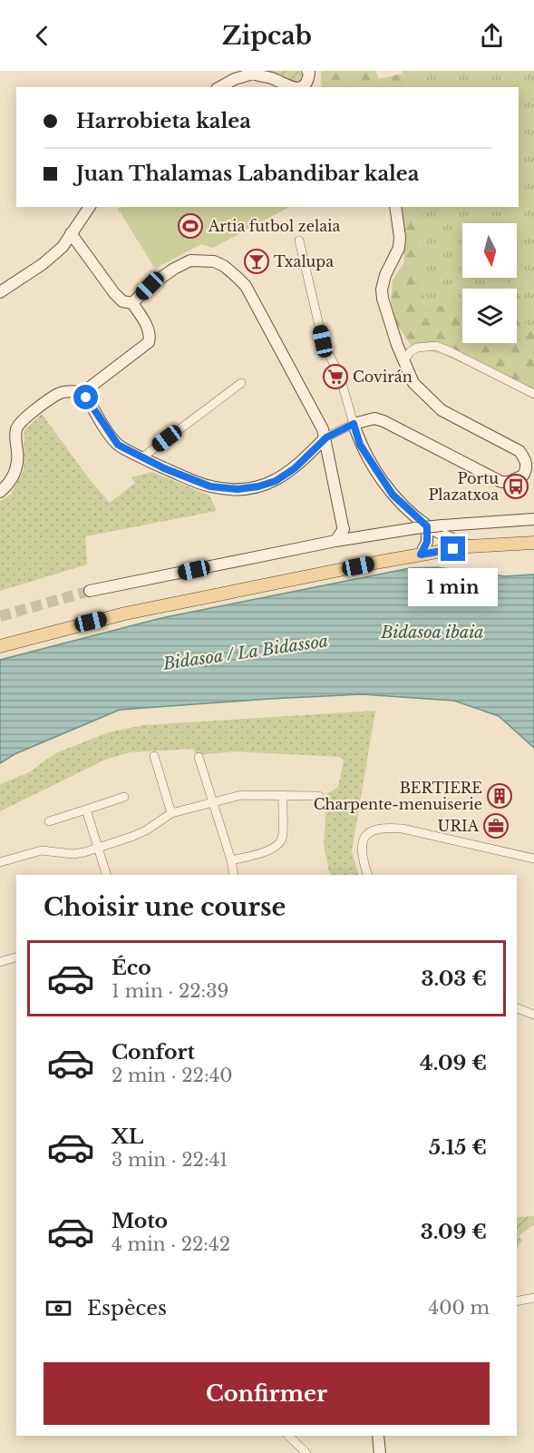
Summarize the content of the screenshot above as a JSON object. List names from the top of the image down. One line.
{"water":["Bidasoa ibaia","Bidasoa / La Bidassoa"],"places":{"sports":["Artia futbol zelaia"],"bar":["Txalupa"],"supermarket":["Covirán"],"bus stop":["Portu Plazatxoa"],"building":["BERTIERE Charpente-menuiserie"],"office":["URIA"]},"north":"bottom","page":{"header":"Zipcab","banner":["Harrobieta kalea","Juan Thalamas Labandibar kalea"],"bubble":"1 min","heading":"Choisir une course","list":[{"name":"Éco","note":"1 min · 22:39","value":"3.03 €"},{"name":"Confort","note":"2 min · 22:40","value":"4.09 €"},{"name":"XL","note":"3 min · 22:41","value":"5.15 €"},{"name":"Moto","note":"4 min · 22:42","value":"3.09 €"}],"pay":["Espèces","400 m"],"buttons":"Confirmer"}}
